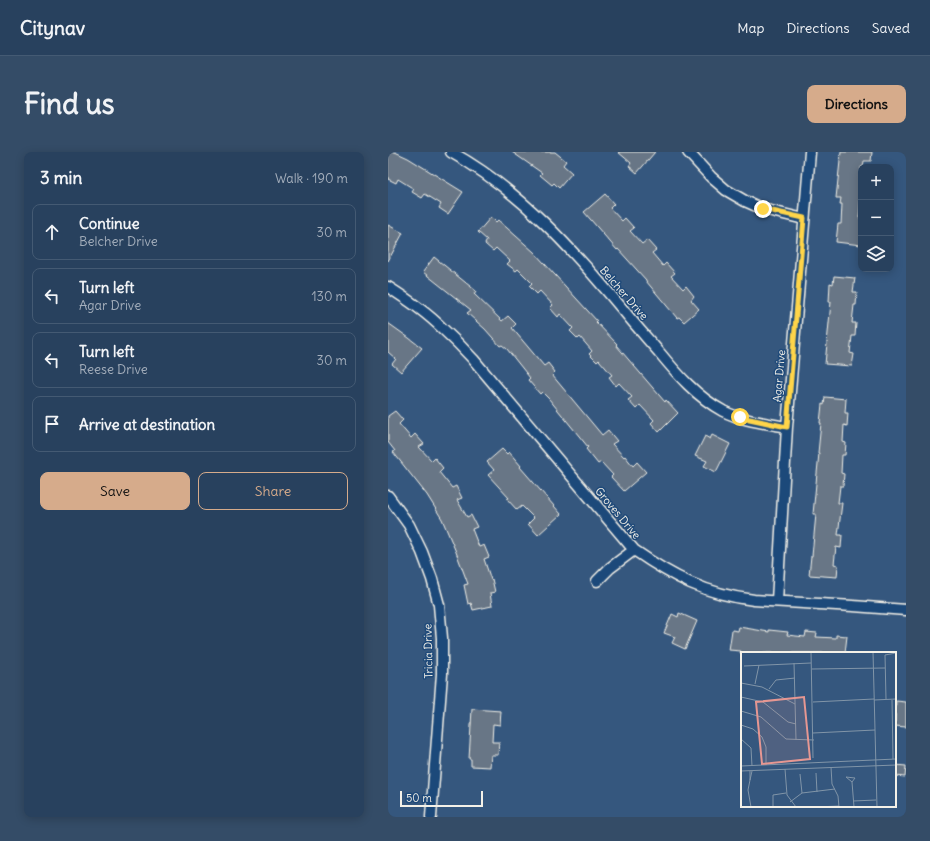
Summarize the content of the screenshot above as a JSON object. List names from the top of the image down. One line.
{"streets":{"street":["Belcher Drive","Agar Drive","Groves Drive","Tricia Drive"]},"crossings":[["Belcher Drive","Agar Drive"],["Agar Drive","Groves Drive"]],"scale_bar":"50 m","page":{"header":"Citynav","nav":["Map","Directions","Saved"],"buttons":["Directions",["Save","Share"]],"title":"Find us","heading":["3 min","Walk · 190 m"],"map_buttons":["+","−"],"list":[["Continue","Belcher Drive","30 m"],["Turn left","Agar Drive","130 m"],["Turn left","Reese Drive","30 m"],"Arrive at destination"],"scale":"50 m"}}
